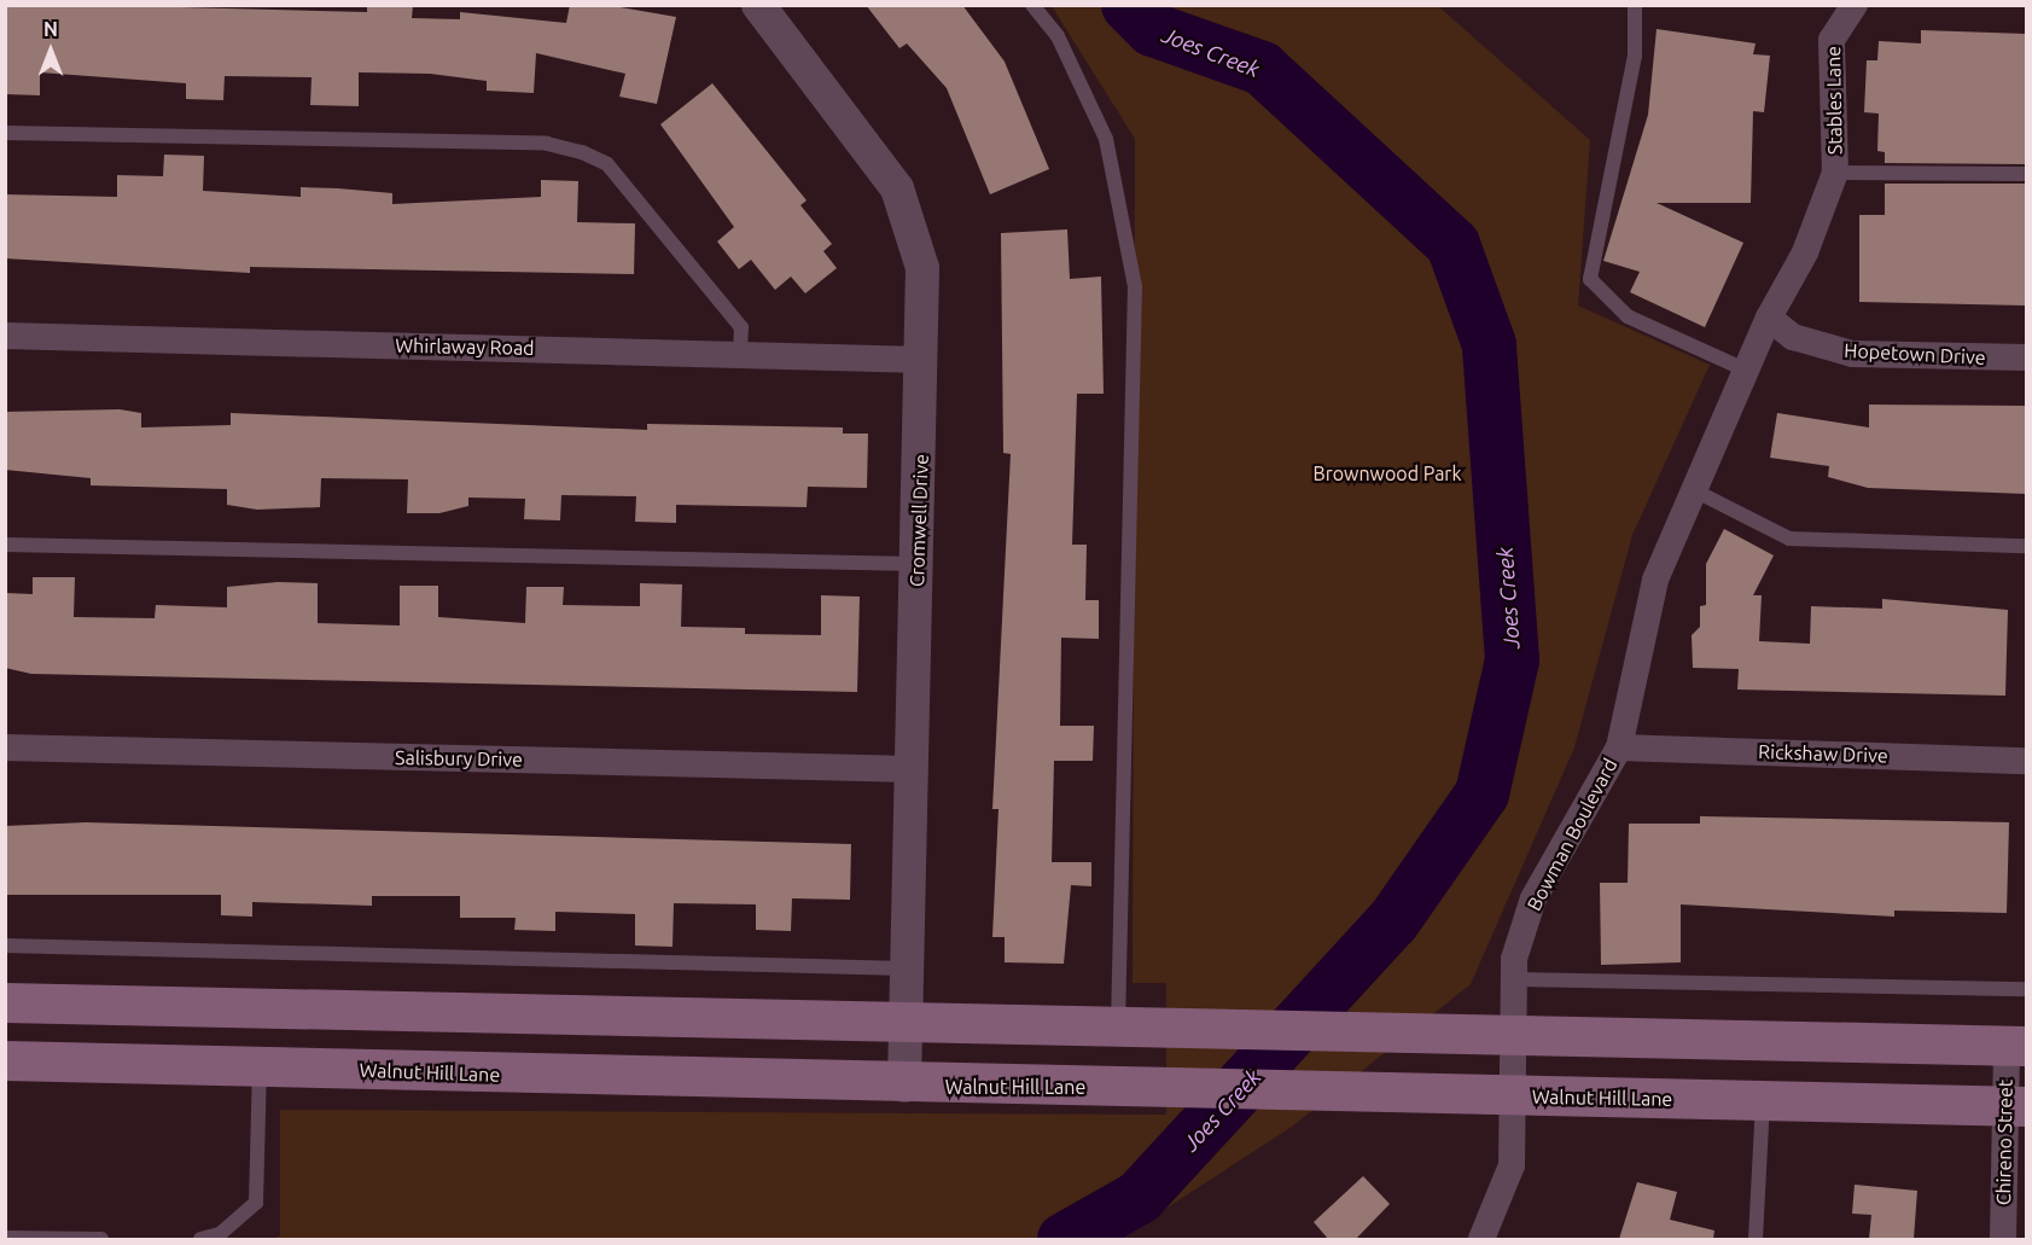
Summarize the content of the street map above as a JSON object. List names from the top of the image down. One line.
{"streets":{"main road":["Walnut Hill Lane"],"street":["Stables Lane","Whirlaway Road","Hopetown Drive","Cromwell Drive","Rickshaw Drive","Salisbury Drive","Bowman Boulevard","Chireno Street"]},"crossings":[["Stables Lane","Hopetown Drive"],["Stables Lane","Bowman Boulevard"],["Whirlaway Road","Cromwell Drive"],["Hopetown Drive","Bowman Boulevard"],["Cromwell Drive","Salisbury Drive"],["Cromwell Drive","Walnut Hill Lane"],["Rickshaw Drive","Bowman Boulevard"],["Bowman Boulevard","Walnut Hill Lane"],["Walnut Hill Lane","Chireno Street"]],"water":["Joes Creek"],"parks":["Brownwood Park"],"north":"top"}
